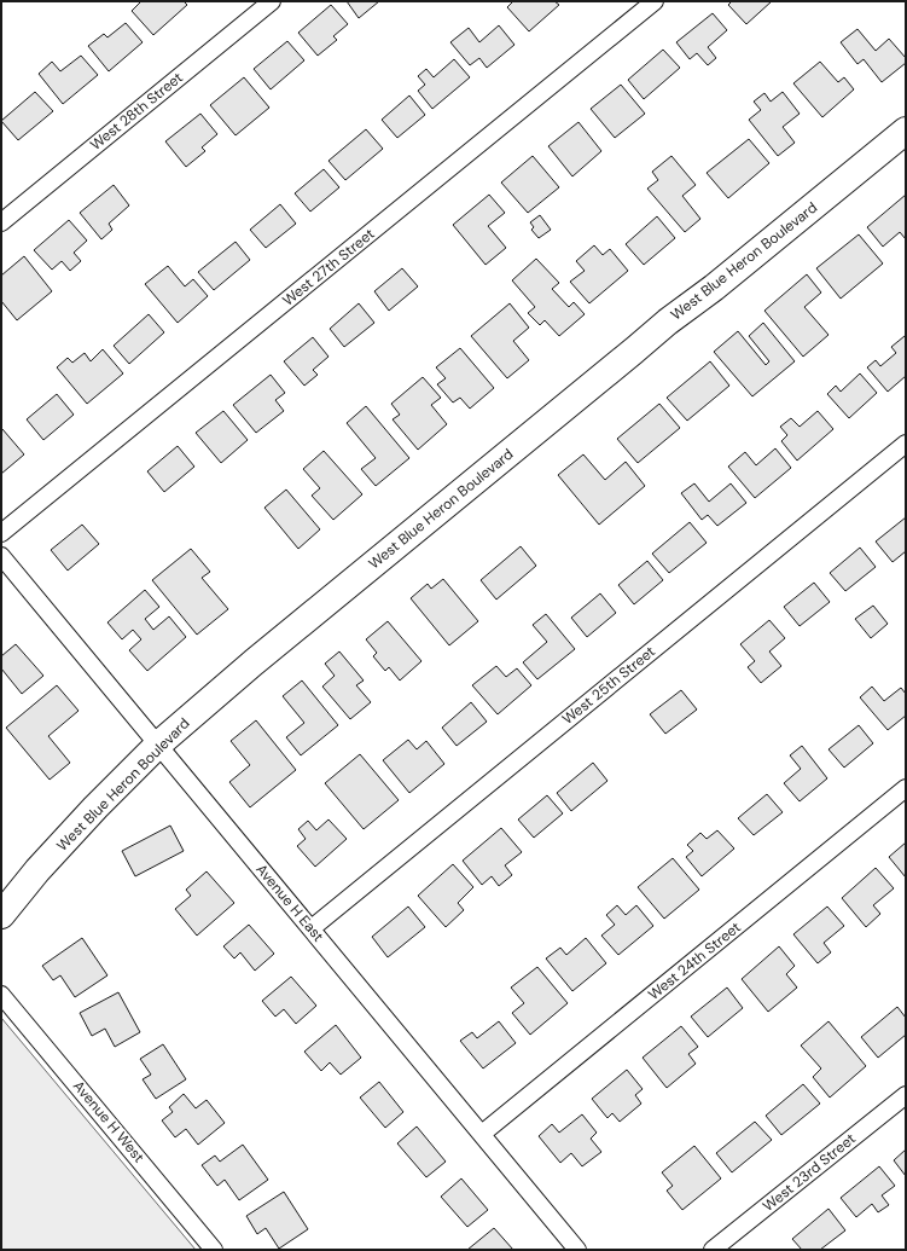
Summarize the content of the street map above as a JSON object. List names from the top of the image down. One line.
{"streets":{"main road":["West Blue Heron Boulevard"],"street":["West 28th Street","West 27th Street","West 25th Street","Avenue H East","West 24th Street","Avenue H West","West 23rd Street"]},"crossings":[["West Blue Heron Boulevard","Avenue H East"],["West 25th Street","Avenue H East"],["Avenue H East","West 24th Street"]]}
